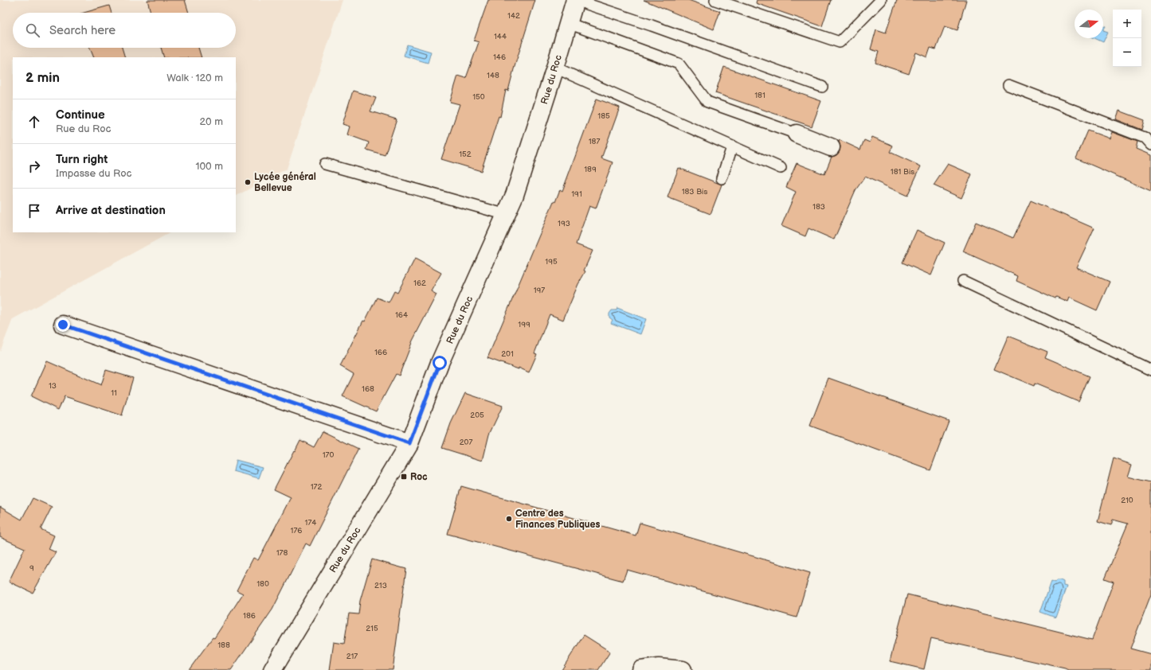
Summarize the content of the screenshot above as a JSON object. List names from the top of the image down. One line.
{"streets":{"street":["Rue du Roc"]},"places":{"other":["Lycée général Bellevue","Centre des Finances Publiques"],"transit":["Roc"]},"house_numbers":["142","144","146","148","181","150","185","187","152","189","181 Bis","183 Bis","191","183","193","195","162","197","164","199","166","201","13","168","11","205","207","170","172","210","174","176","178","9","180","213","186","215","188","217"],"north":"right","page":{"map_buttons":["+","−"],"search":"Search here","heading":["2 min","Walk · 120 m"],"list":[["Continue","Rue du Roc","20 m"],["Turn right","Impasse du Roc","100 m"],"Arrive at destination"]}}
